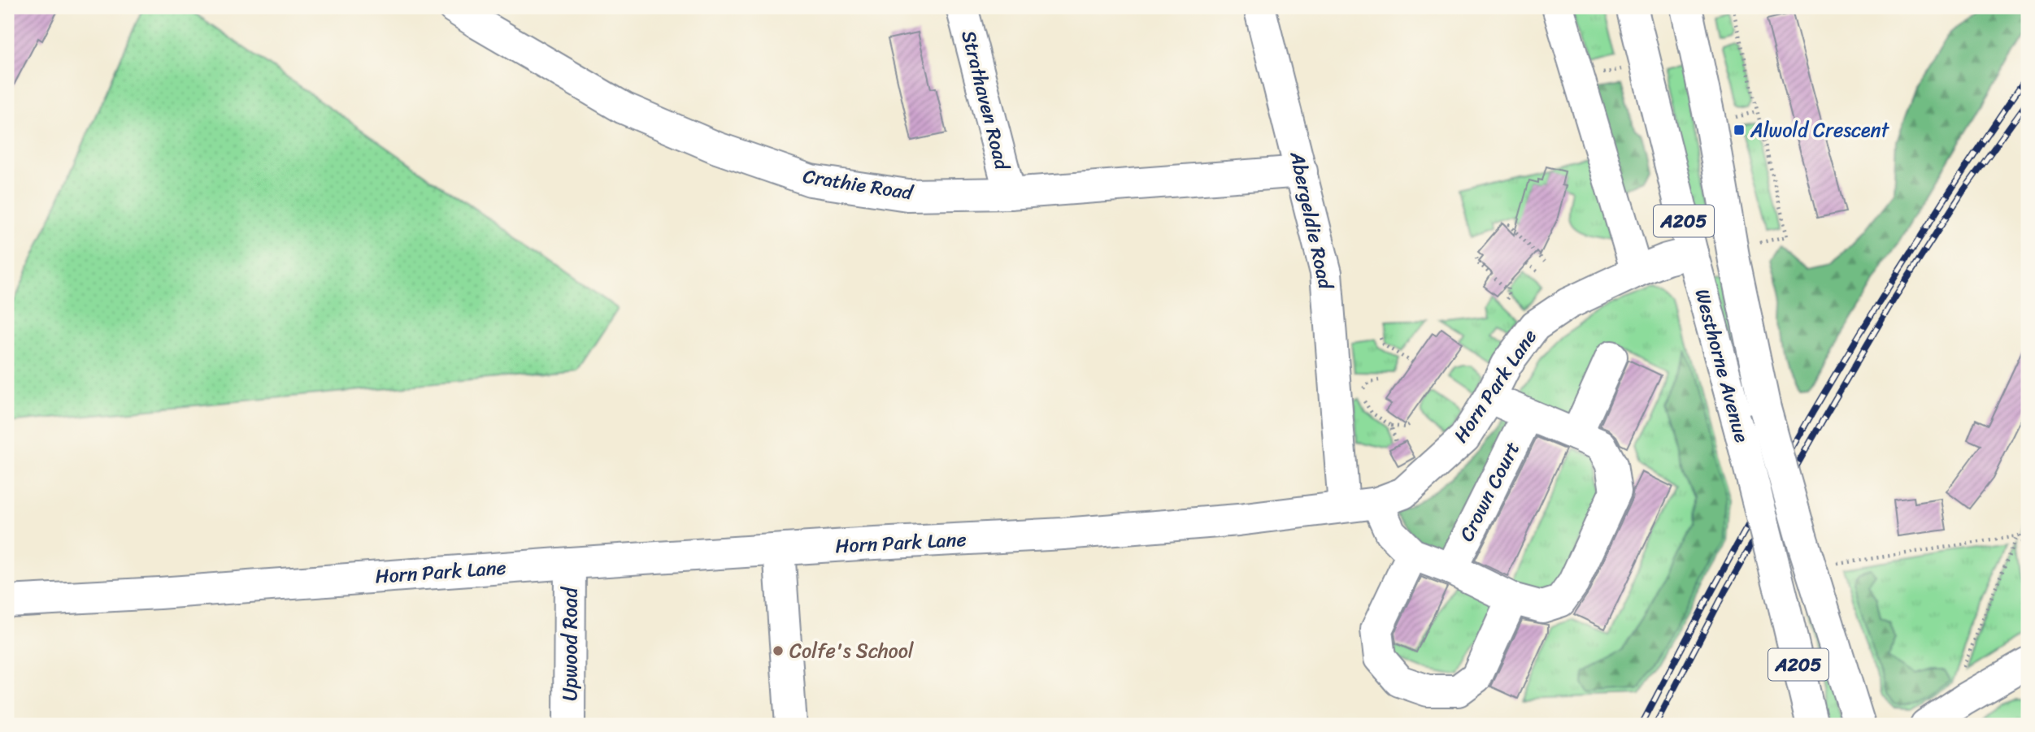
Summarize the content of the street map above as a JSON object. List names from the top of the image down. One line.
{"streets":{"main road":["Strathaven Road","Crathie Road","Abergeldie Road","A205","Westhorne Avenue","Horn Park Lane","Crown Court","Upwood Road"]},"crossings":[["Strathaven Road","Crathie Road"],["Crathie Road","Abergeldie Road"],["Abergeldie Road","Horn Park Lane"],["Westhorne Avenue","Horn Park Lane"],["Horn Park Lane","Upwood Road"]],"places":{"transit":["Alwold Crescent"],"other":["Colfe's School"]}}
